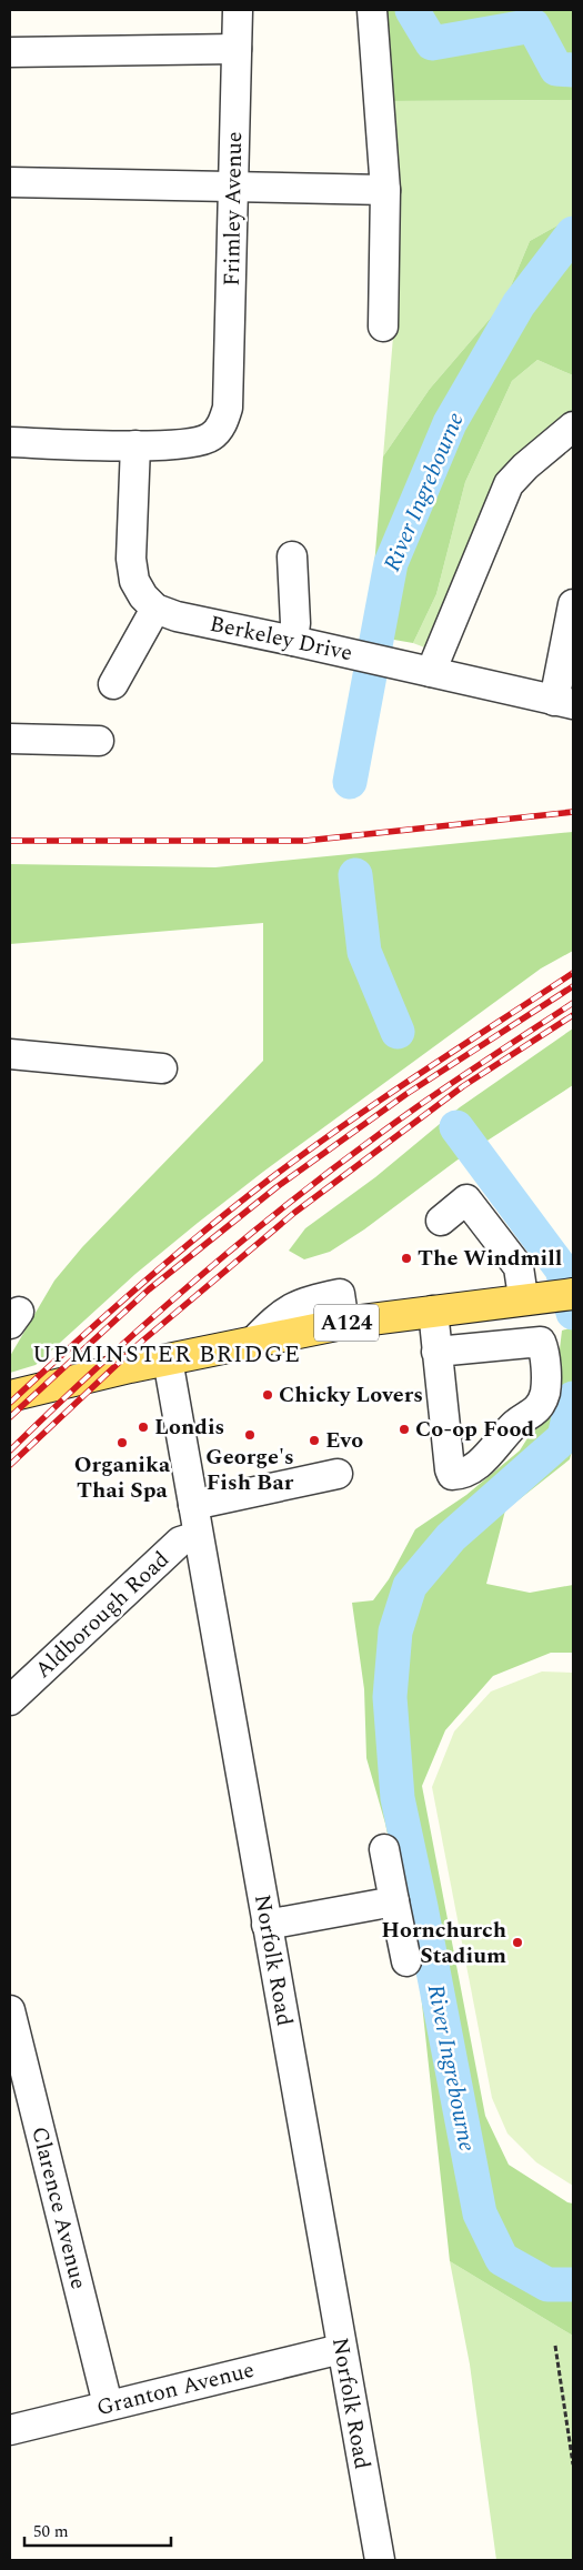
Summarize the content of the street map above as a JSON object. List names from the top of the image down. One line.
{"streets":{"main road":["A124"],"street":["Frimley Avenue","Berkeley Drive","Aldborough Road","Norfolk Road","Clarence Avenue","Granton Avenue"]},"crossings":[["A124","Norfolk Road"],["Aldborough Road","Norfolk Road"],["Norfolk Road","Granton Avenue"],["Clarence Avenue","Granton Avenue"]],"districts":["UPMINSTER BRIDGE"],"water":["River Ingrebourne"],"places":["The Windmill","Chicky Lovers","Londis","Co-op Food","George's Fish Bar","Evo","Organika Thai Spa","Hornchurch Stadium"],"scale_bar":"50 m"}
